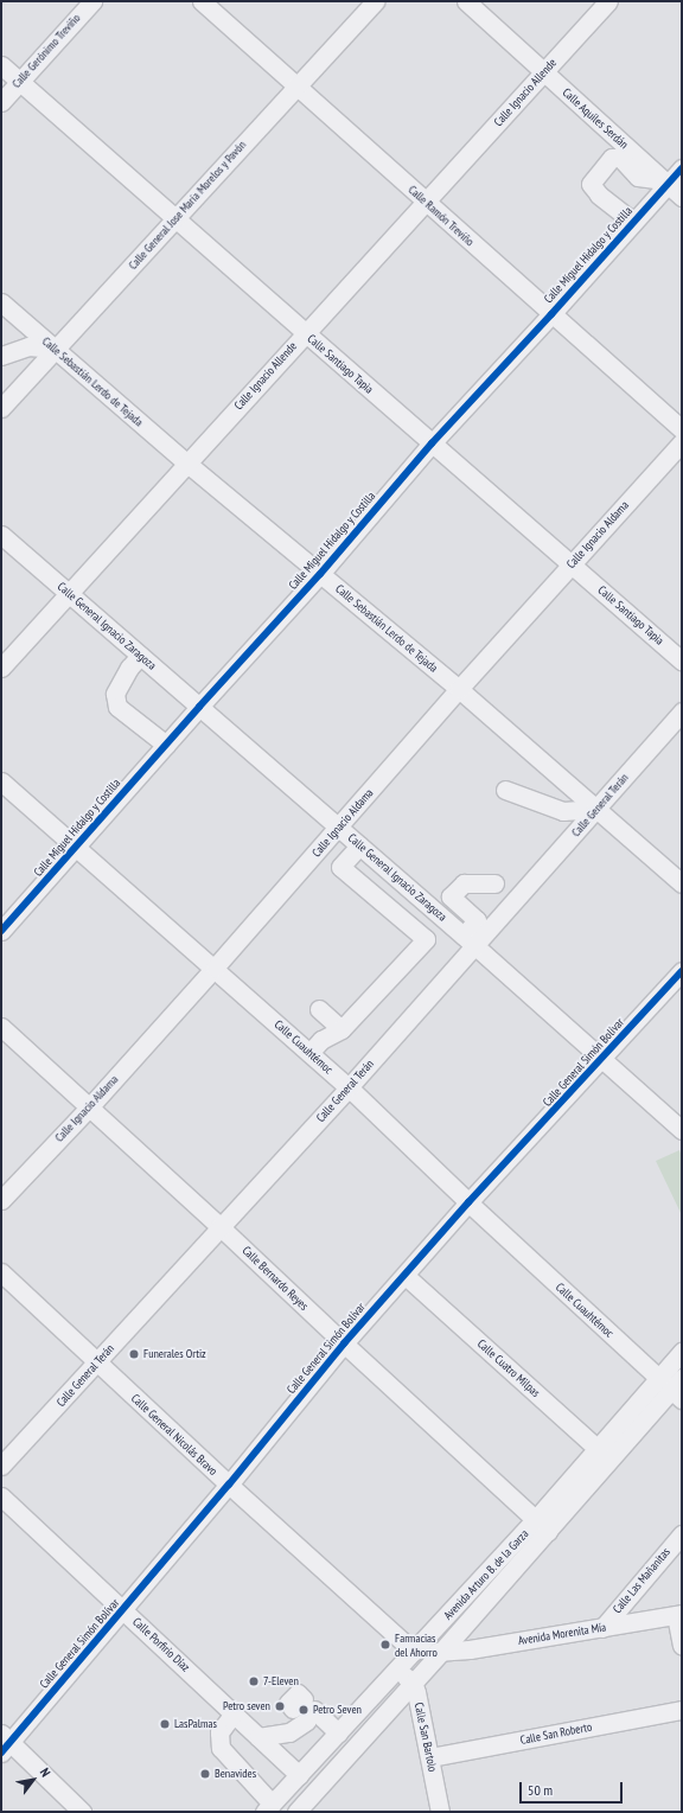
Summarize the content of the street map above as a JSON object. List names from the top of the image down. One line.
{"streets":{"street":["Calle Gerónimo Treviño","Calle Ignacio Allende","Calle Aquiles Serdán","Calle General Jose María Morelos y Pavón","Calle Ramón Treviño","Calle Miguel Hidalgo y Costilla","Calle Santiago Tapia","Calle Sebastián Lerdo de Tejada","Calle Ignacio Aldama","Calle General Ignacio Zaragoza","Calle General Terán","Calle Cuauhtémoc","Calle General Simón Bolívar","Calle Bernardo Reyes","Calle Cuatro Milpas","Calle General Nicolás Bravo","Avenida Arturo B. de la Garza","Calle Las Mañanitas","Avenida Morenita Mía","Calle Porfirio Díaz","Calle San Roberto","Calle San Bartolo"]},"crossings":[["Calle Gerónimo Treviño","Calle Santiago Tapia"],["Calle Ignacio Allende","Calle Aquiles Serdán"],["Calle Ignacio Allende","Calle Ramón Treviño"],["Calle Ignacio Allende","Calle Santiago Tapia"],["Calle Ignacio Allende","Calle Sebastián Lerdo de Tejada"],["Calle Ignacio Allende","Calle General Ignacio Zaragoza"],["Calle Aquiles Serdán","Calle Miguel Hidalgo y Costilla"],["Calle General Jose María Morelos y Pavón","Calle Ramón Treviño"],["Calle General Jose María Morelos y Pavón","Calle Santiago Tapia"],["Calle General Jose María Morelos y Pavón","Calle Sebastián Lerdo de Tejada"],["Calle Ramón Treviño","Calle Miguel Hidalgo y Costilla"],["Calle Miguel Hidalgo y Costilla","Calle Santiago Tapia"],["Calle Miguel Hidalgo y Costilla","Calle Sebastián Lerdo de Tejada"],["Calle Miguel Hidalgo y Costilla","Calle General Ignacio Zaragoza"],["Calle Miguel Hidalgo y Costilla","Calle Cuauhtémoc"],["Calle Santiago Tapia","Calle Ignacio Aldama"],["Calle Sebastián Lerdo de Tejada","Calle Ignacio Aldama"],["Calle Sebastián Lerdo de Tejada","Calle General Terán"],["Calle Ignacio Aldama","Calle General Ignacio Zaragoza"],["Calle Ignacio Aldama","Calle Cuauhtémoc"],["Calle Ignacio Aldama","Calle Bernardo Reyes"],["Calle General Ignacio Zaragoza","Calle General Terán"],["Calle General Ignacio Zaragoza","Calle General Simón Bolívar"],["Calle General Terán","Calle Cuauhtémoc"],["Calle General Terán","Calle Bernardo Reyes"],["Calle General Terán","Calle General Nicolás Bravo"],["Calle Cuauhtémoc","Calle General Simón Bolívar"],["Calle Cuauhtémoc","Avenida Arturo B. de la Garza"],["Calle General Simón Bolívar","Calle Bernardo Reyes"],["Calle General Simón Bolívar","Calle Cuatro Milpas"],["Calle General Simón Bolívar","Calle General Nicolás Bravo"],["Calle General Simón Bolívar","Calle Porfirio Díaz"],["Calle Bernardo Reyes","Avenida Arturo B. de la Garza"],["Calle Cuatro Milpas","Avenida Arturo B. de la Garza"],["Calle General Nicolás Bravo","Avenida Arturo B. de la Garza"],["Calle General Nicolás Bravo","Avenida Morenita Mía"],["Avenida Arturo B. de la Garza","Avenida Morenita Mía"],["Avenida Arturo B. de la Garza","Calle Porfirio Díaz"],["Avenida Arturo B. de la Garza","Calle San Bartolo"],["Calle Las Mañanitas","Avenida Morenita Mía"],["Calle San Roberto","Calle San Bartolo"]],"places":["Funerales Ortiz","Farmacias del Ahorro","7-Eleven","Petro seven","Petro Seven","LasPalmas","Benavides"],"scale_bar":"50 m","north":"top right"}
